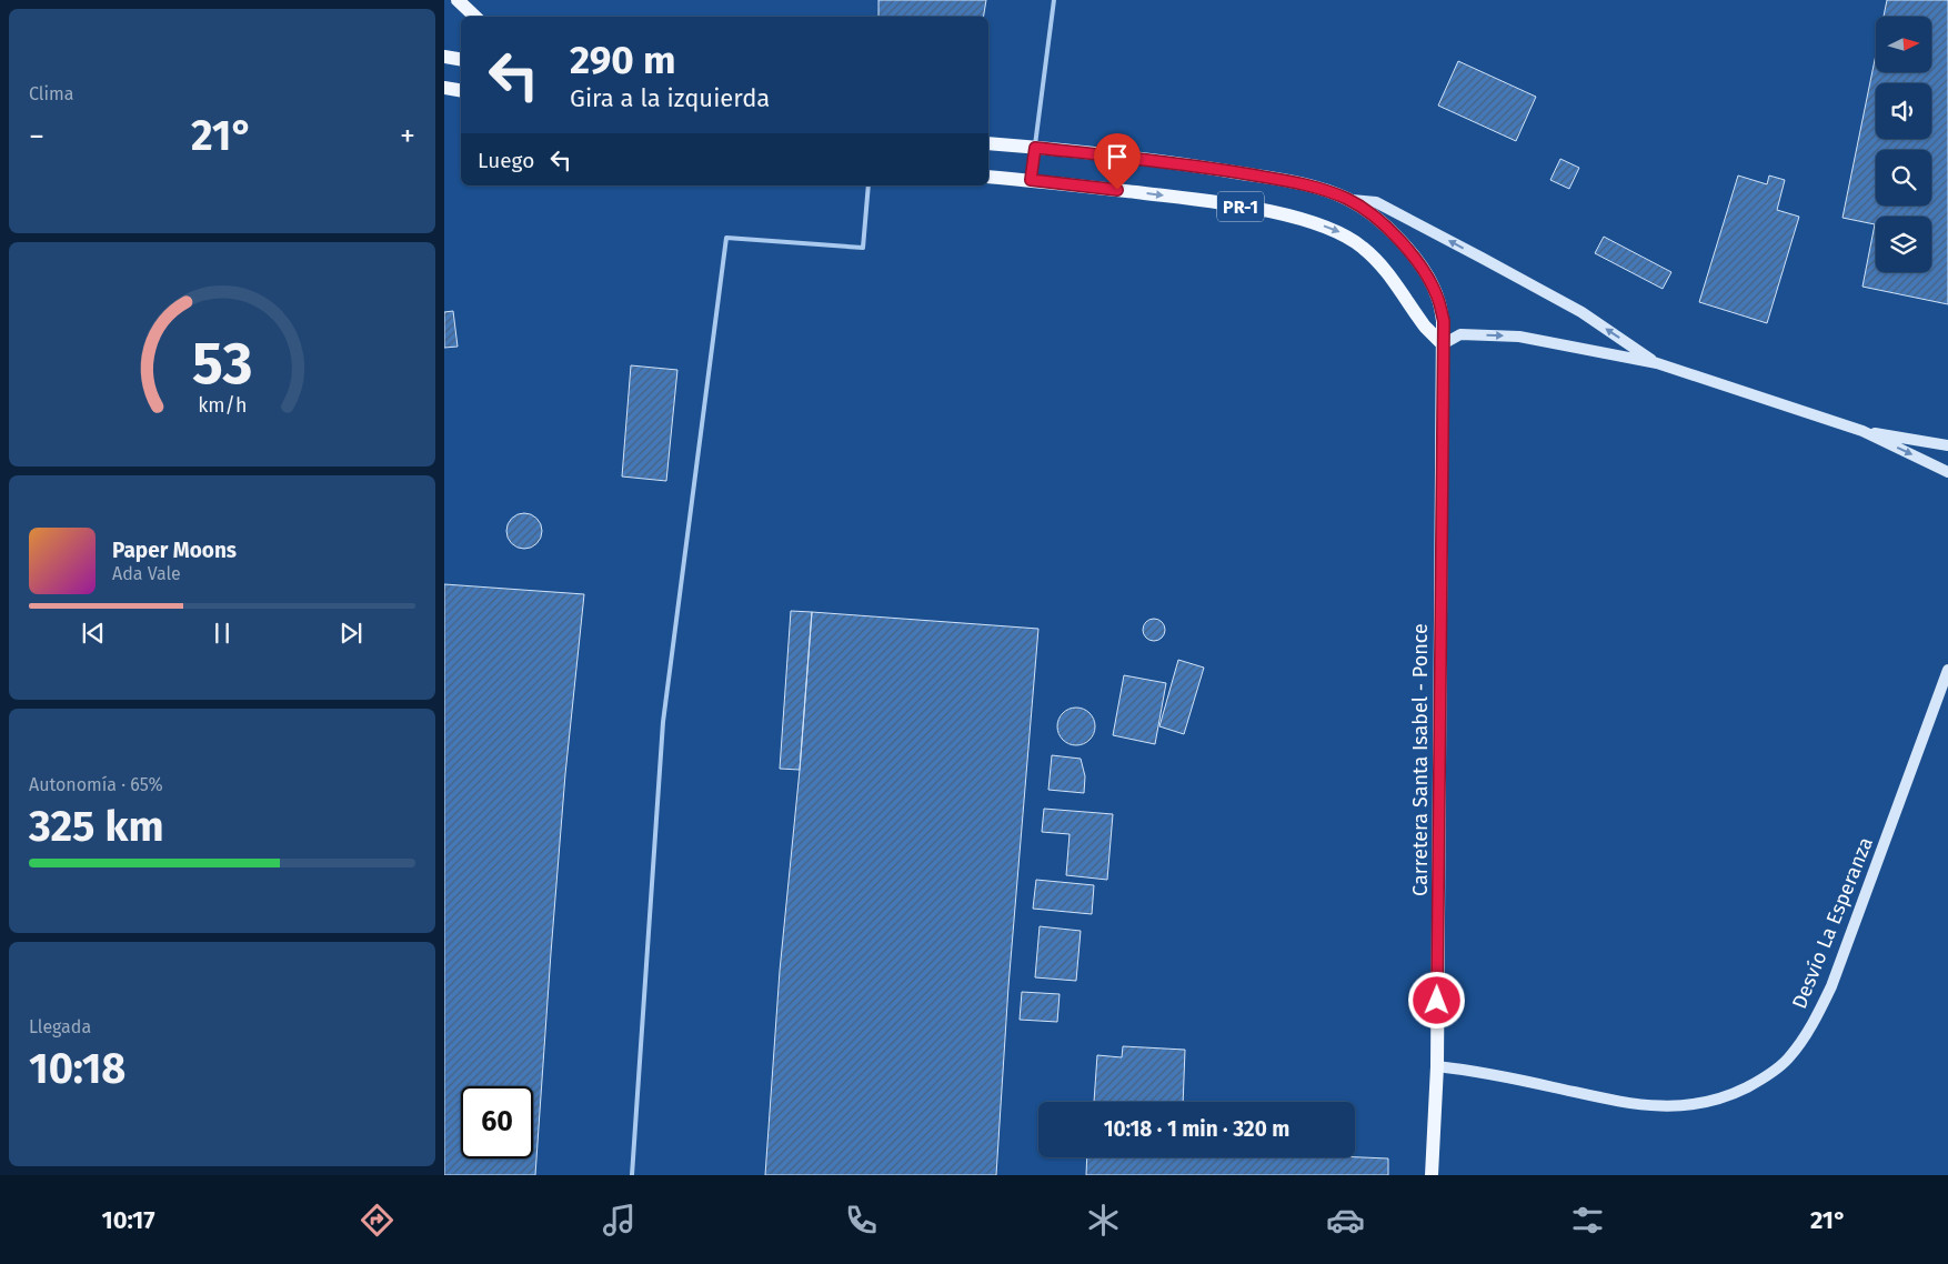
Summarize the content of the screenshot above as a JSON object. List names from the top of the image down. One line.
{"streets":{"main road":["PR-1","Carretera Santa Isabel - Ponce","Desvío La Esperanza"]},"crossings":[["PR-1","Carretera Santa Isabel - Ponce"],["Carretera Santa Isabel - Ponce","Desvío La Esperanza"]],"north":"right","page":{"tile":["Clima",["Autonomía · 65%","325 km"],["Llegada","10:18"]],"turn":["290 m","Gira a la izquierda"],"heat":["−","21°","+"],"then":"Luego","song":["Paper Moons","Ada Vale"],"limit":"60","trip":"10:18 · 1 min · 320 m","tabs":["10:17","21°"],"gauge":["53","km/h"]}}
